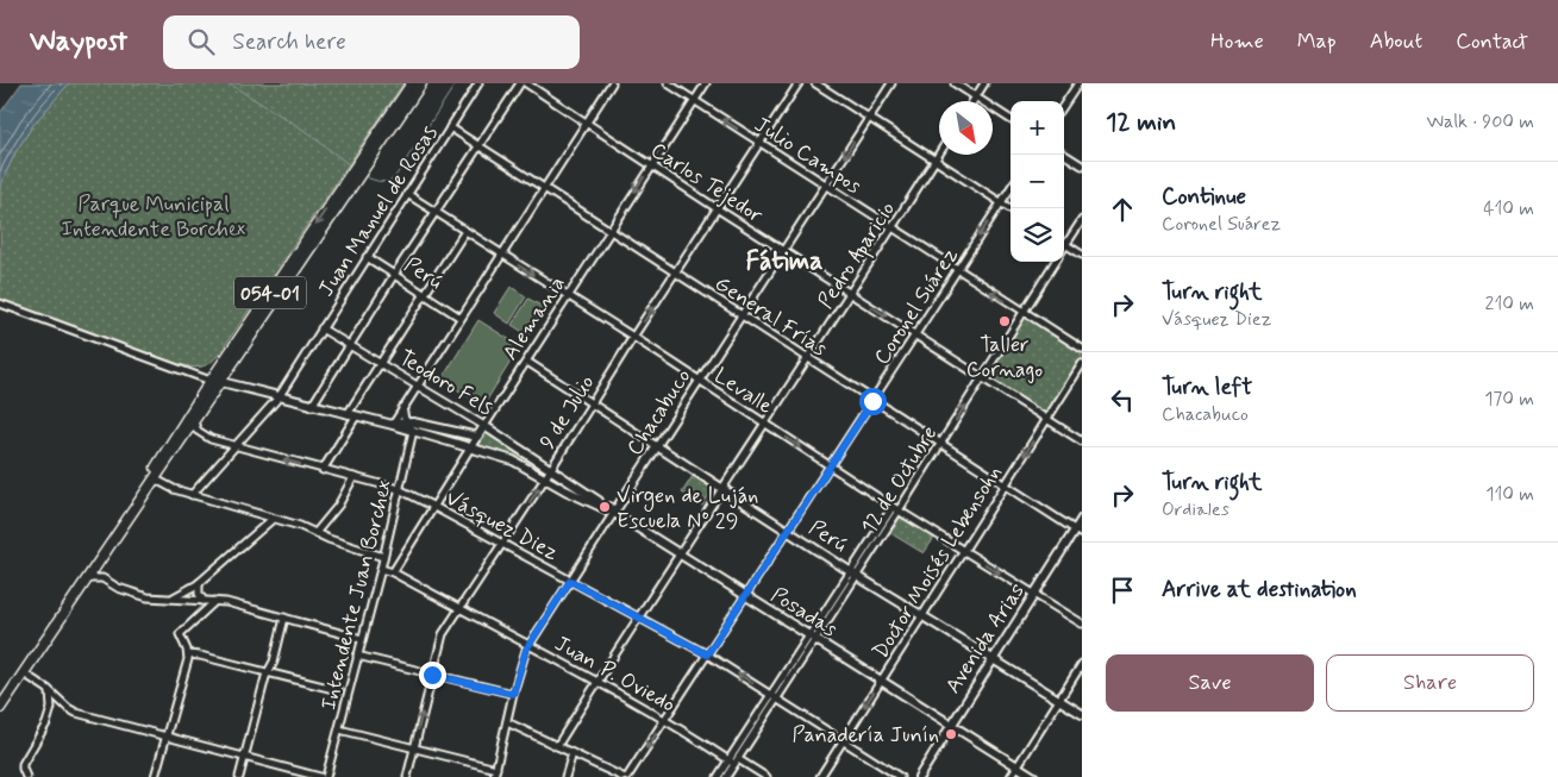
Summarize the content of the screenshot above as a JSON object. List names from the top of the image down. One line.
{"streets":{"highway":["054-01"],"main road":["Perú","Alemania","Teodoro Fels","Chacabuco","Posadas","Avenida Arias"],"street":["Julio Campos","Carlos Tejedor","Juan Manuel de Rosas","Pedro Aparicio","Coronel Suárez","General Frías","Levalle","9 de Julio","12 de Octubre","Vásquez Diez","Doctor Moisés Lebensohn","Intendente Juan Borchex","Juan P. Oviedo"]},"crossings":[["Julio Campos","Pedro Aparicio"],["Julio Campos","Coronel Suárez"],["Julio Campos","Alemania"],["Julio Campos","9 de Julio"],["Julio Campos","Chacabuco"],["Julio Campos","12 de Octubre"],["Carlos Tejedor","Pedro Aparicio"],["Carlos Tejedor","Coronel Suárez"],["Carlos Tejedor","Alemania"],["Carlos Tejedor","9 de Julio"],["Carlos Tejedor","Chacabuco"],["Carlos Tejedor","12 de Octubre"],["Carlos Tejedor","Doctor Moisés Lebensohn"],["Juan Manuel de Rosas","Perú"],["Juan Manuel de Rosas","General Frías"],["Juan Manuel de Rosas","Teodoro Fels"],["Juan Manuel de Rosas","Levalle"],["Juan Manuel de Rosas","Vásquez Diez"],["Juan Manuel de Rosas","Posadas"],["Pedro Aparicio","Perú"],["Pedro Aparicio","General Frías"],["Pedro Aparicio","Levalle"],["Pedro Aparicio","Vásquez Diez"],["Pedro Aparicio","Posadas"],["Pedro Aparicio","Juan P. Oviedo"],["Perú","Coronel Suárez"],["Perú","Alemania"],["Perú","9 de Julio"],["Perú","Chacabuco"],["Perú","12 de Octubre"],["Perú","Doctor Moisés Lebensohn"],["Perú","Avenida Arias"],["054-01","Vásquez Diez"],["054-01","Posadas"],["Coronel Suárez","General Frías"],["Coronel Suárez","Levalle"],["Coronel Suárez","Vásquez Diez"],["Coronel Suárez","Posadas"],["Coronel Suárez","Juan P. Oviedo"],["General Frías","Alemania"],["General Frías","9 de Julio"],["General Frías","Chacabuco"],["General Frías","12 de Octubre"],["General Frías","Doctor Moisés Lebensohn"],["General Frías","Avenida Arias"],["Alemania","Teodoro Fels"],["Alemania","Levalle"],["Alemania","Vásquez Diez"],["Alemania","Posadas"],["Alemania","Juan P. Oviedo"],["Teodoro Fels","9 de Julio"],["Teodoro Fels","Posadas"],["Levalle","9 de Julio"],["Levalle","Chacabuco"],["Levalle","12 de Octubre"],["Levalle","Doctor Moisés Lebensohn"],["Levalle","Avenida Arias"],["9 de Julio","Vásquez Diez"],["9 de Julio","Posadas"],["9 de Julio","Juan P. Oviedo"],["Chacabuco","Vásquez Diez"],["Chacabuco","Posadas"],["Chacabuco","Juan P. Oviedo"],["12 de Octubre","Vásquez Diez"],["12 de Octubre","Posadas"],["12 de Octubre","Juan P. Oviedo"],["Vásquez Diez","Doctor Moisés Lebensohn"],["Vásquez Diez","Intendente Juan Borchex"],["Doctor Moisés Lebensohn","Posadas"],["Intendente Juan Borchex","Posadas"],["Intendente Juan Borchex","Juan P. Oviedo"],["Posadas","Avenida Arias"]],"districts":["Fátima"],"parks":["Parque Municipal Intendente Borchex"],"places":["Taller Cornago","Virgen de Luján Escuela Nº 29","Panadería Junín"],"north":"bottom right","page":{"header":"Waypost","search":"Search here","nav":["Home","Map","About","Contact"],"heading":["12 min","Walk · 900 m"],"map_buttons":["+","−"],"list":[["Continue","Coronel Suárez","410 m"],["Turn right","Vásquez Diez","210 m"],["Turn left","Chacabuco","170 m"],["Turn right","Ordiales","110 m"],"Arrive at destination"],"buttons":["Save","Share"]}}
